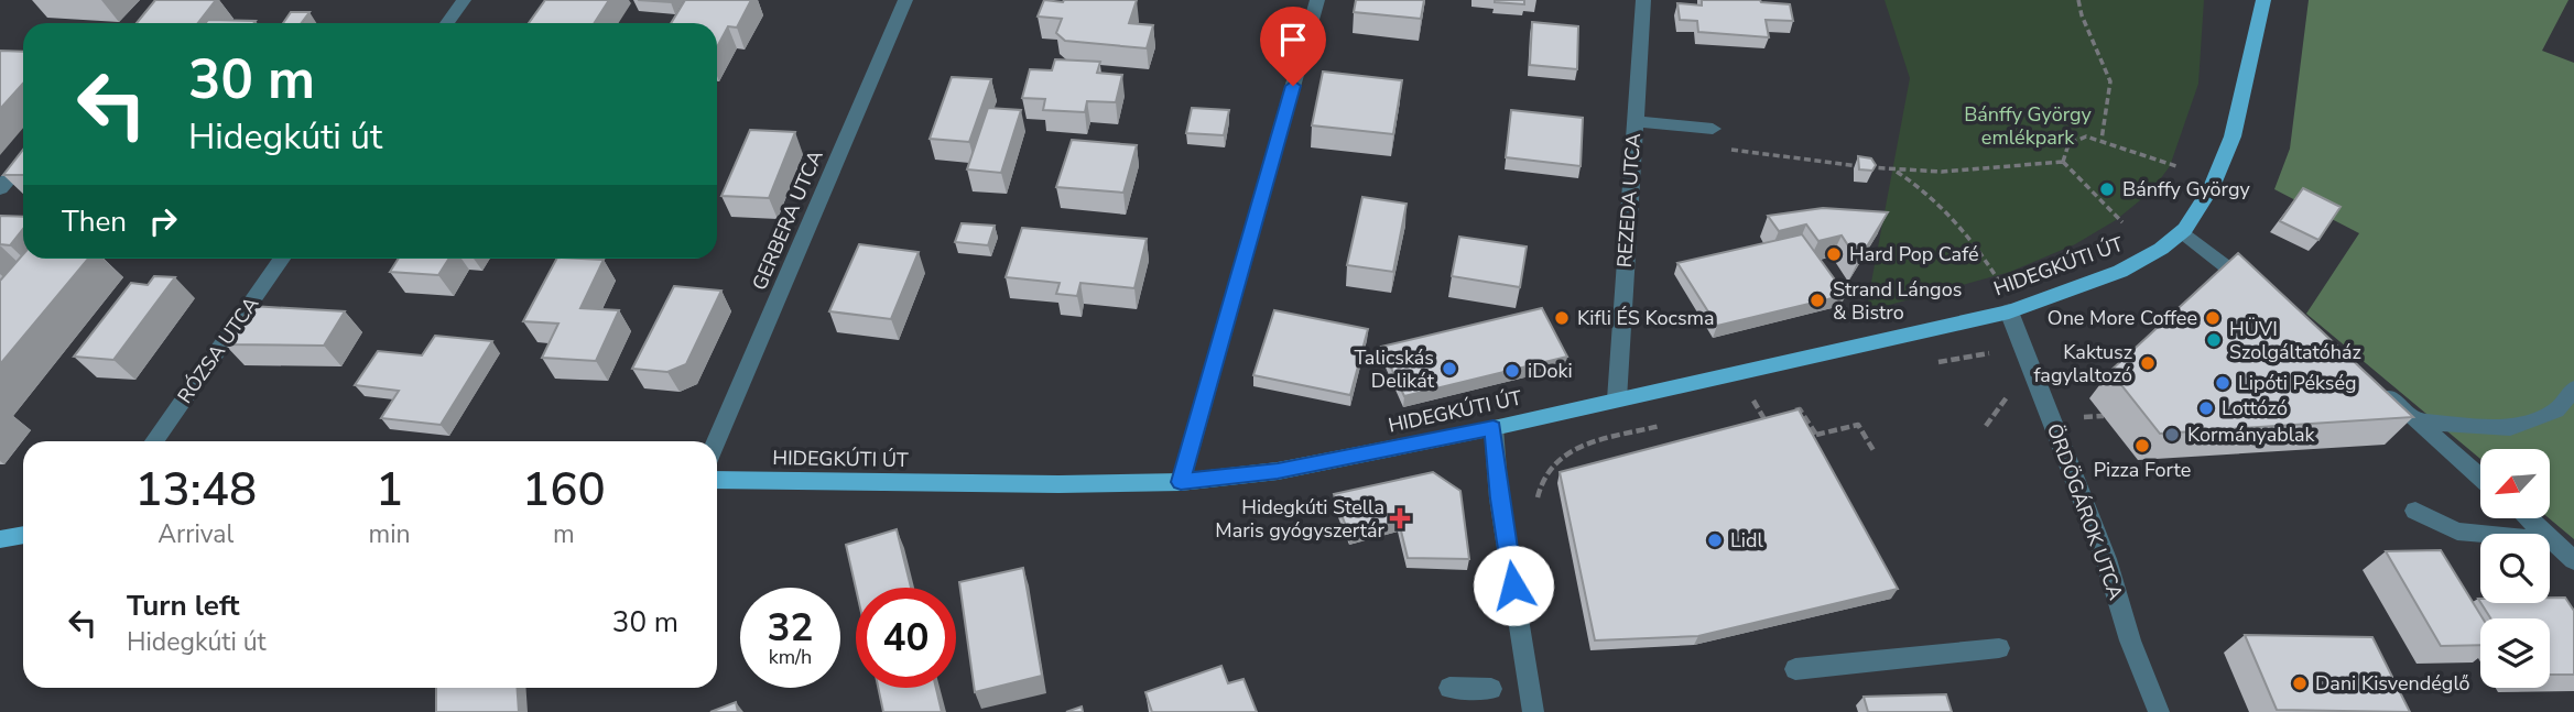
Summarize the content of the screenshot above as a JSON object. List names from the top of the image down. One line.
{"streets":{"main road":["HIDEGKÚTI ÚT"],"street":["REZEDA UTCA","GERBERA UTCA","RÓZSA UTCA","ÖRDÖGÁROK UTCA"]},"crossings":[["REZEDA UTCA","HIDEGKÚTI ÚT"],["HIDEGKÚTI ÚT","ÖRDÖGÁROK UTCA"]],"parks":["Bánffy György emlékpark"],"places":{"other":["Bánffy György","Hard Pop Café","Strand Lángos & Bistro","Kifli ÉS Kocsma","One More Coffee","HÜVI Szolgáltatóház","Kaktusz fagylaltozó","Talicskás Delikát","iDoki","Lipóti Pékség","Lottózó","Kormányablak","Pizza Forte","Lidl","Dani Kisvendéglő"],"health":["Hidegkúti Stella Maris gyógyszertár"]},"north":"bottom left","page":{"turn":["30 m","Hidegkúti út"],"then":"Then","eta":["13:48","Arrival","1","min","160","m"],"list":[{"name":"Turn left","note":"Hidegkúti út","value":"30 m"}],"speed":"32 km/h","limit":"40"}}
